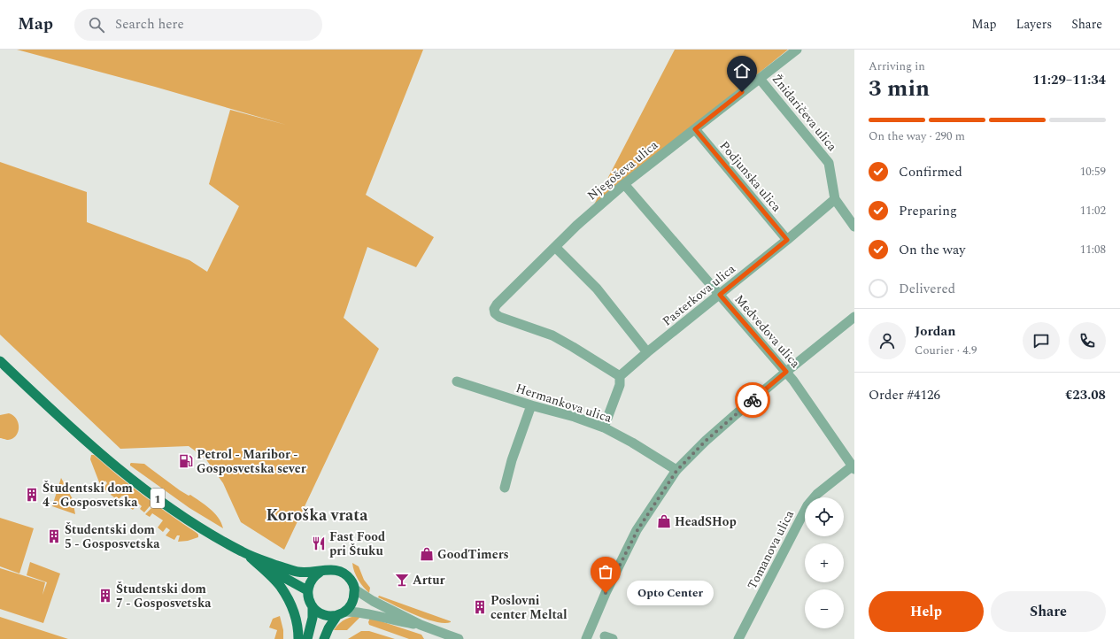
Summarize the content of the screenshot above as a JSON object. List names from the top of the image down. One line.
{"streets":{"main road":["1"],"street":["Žnidaričeva ulica","Njegoševa ulica","Podjunska ulica","Pasterkova ulica","Medvedova ulica","Hermankova ulica","Tomanova ulica"]},"crossings":[["Žnidaričeva ulica","Njegoševa ulica"],["Žnidaričeva ulica","Pasterkova ulica"],["Njegoševa ulica","Podjunska ulica"],["Njegoševa ulica","Pasterkova ulica"],["Njegoševa ulica","Medvedova ulica"],["Podjunska ulica","Pasterkova ulica"],["Pasterkova ulica","Medvedova ulica"],["Medvedova ulica","Tomanova ulica"]],"districts":["Koroška vrata"],"places":{"fuel station":["Petrol - Maribor - Gosposvetska sever"],"building":["Študentski dom 4 - Gosposvetska","Študentski dom 5 - Gosposvetska","Študentski dom 7 - Gosposvetska","Poslovni center Meltal"],"shop":["HeadSHop","GoodTimers"],"restaurant":["Fast Food pri Štuku"],"bar":["Artur"],"other":["Opto Center"]},"page":{"header":"Map","search":"Search here","nav":["Map","Layers","Share"],"heading":["3 min","Arriving in","11:29–11:34"],"panel":["Jordan","Courier · 4.9","Order #4126","€23.08"],"bar":"On the way · 290 m","list":[["Confirmed","10:59"],["Preparing","11:02"],["On the way","11:08"],"Delivered"],"map_buttons":["+","−"],"bubble":"Opto Center","buttons":["Help","Share"]}}
